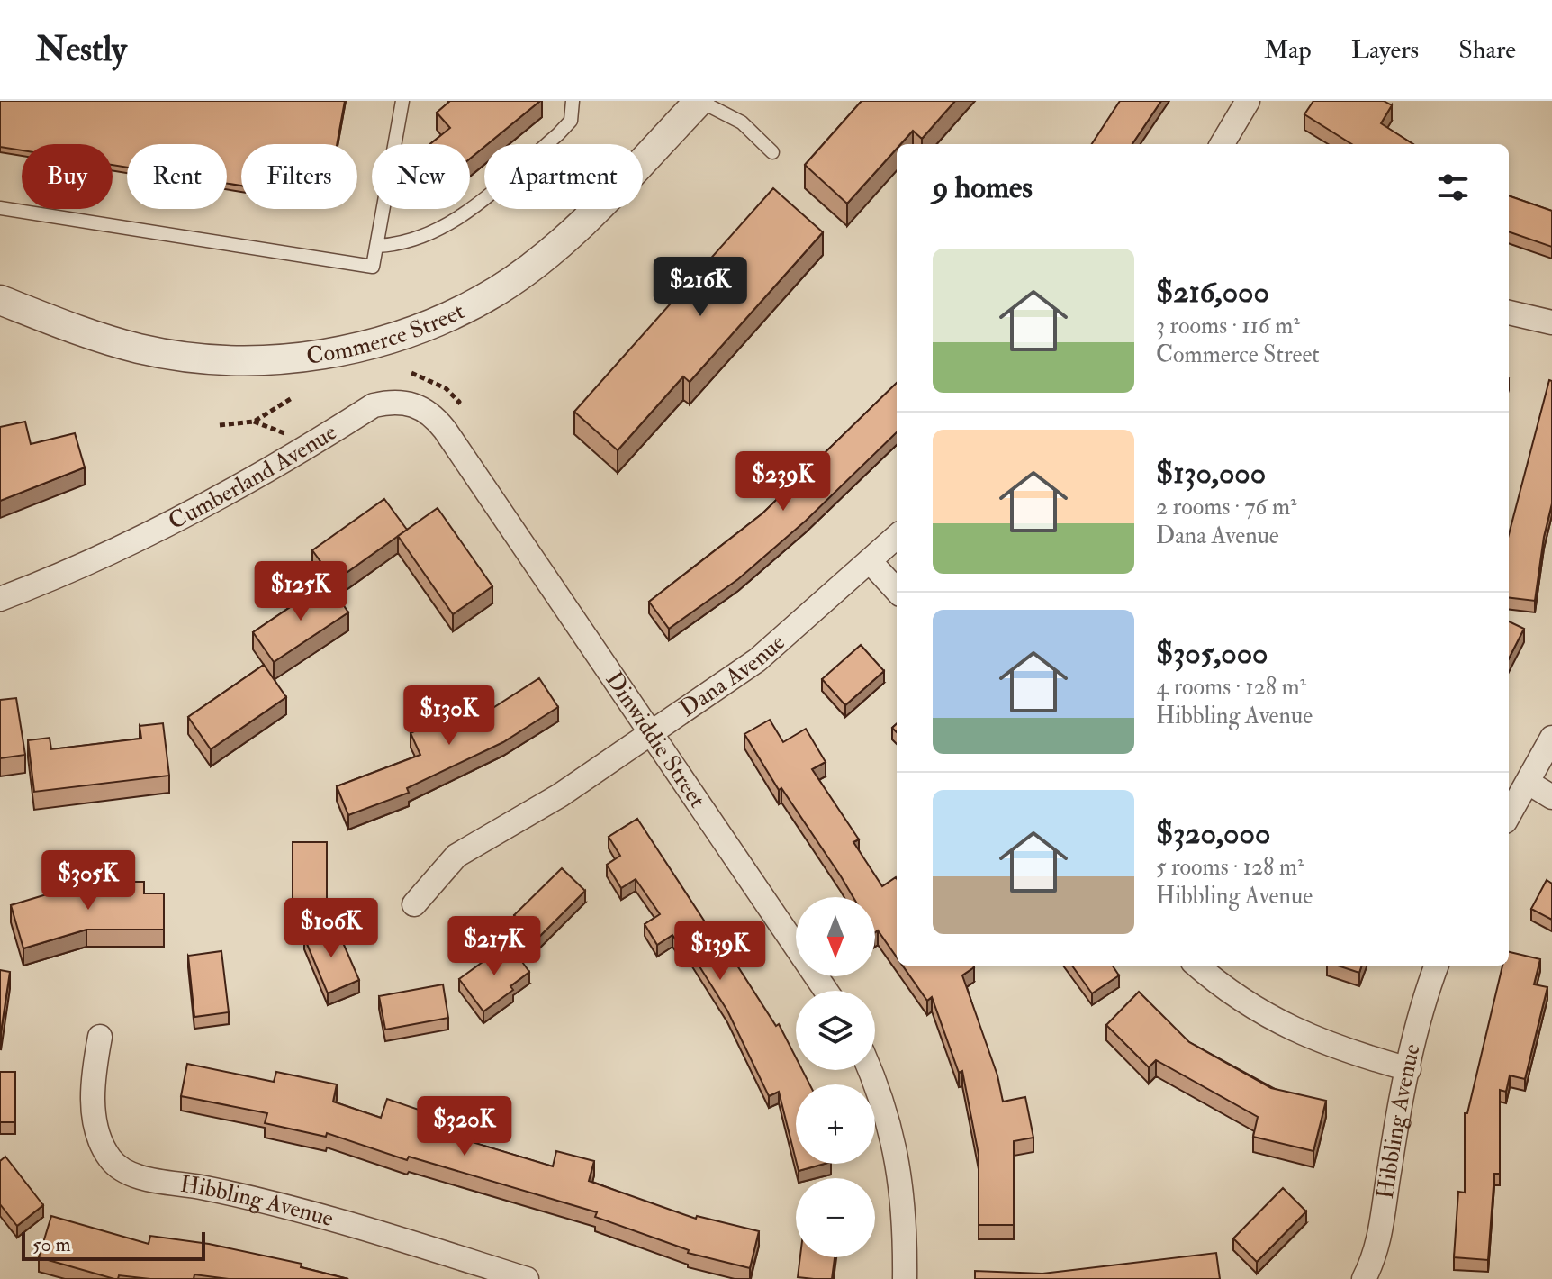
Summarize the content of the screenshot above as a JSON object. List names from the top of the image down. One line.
{"streets":{"street":["Commerce Street","Cumberland Avenue","Dana Avenue","Dinwiddie Street","Hibbling Avenue"]},"crossings":[["Cumberland Avenue","Dinwiddie Street"],["Dana Avenue","Dinwiddie Street"]],"scale_bar":"50 m","north":"bottom","page":{"header":"Nestly","nav":["Map","Layers","Share"],"chip":["Buy","Rent","Filters","New","Apartment"],"heading":"9 homes","list":[{"name":"$216,000","note":"3 rooms · 116 m² · Commerce Street"},{"name":"$130,000","note":"2 rooms · 76 m² · Dana Avenue"},{"name":"$305,000","note":"4 rooms · 128 m² · Hibbling Avenue"},{"name":"$320,000","note":"5 rooms · 128 m² · Hibbling Avenue"}],"price":["$216K","$239K","$125K","$130K","$305K","$106K","$217K","$139K","$320K"],"map_buttons":["+","−"],"scale":"50 m"}}
